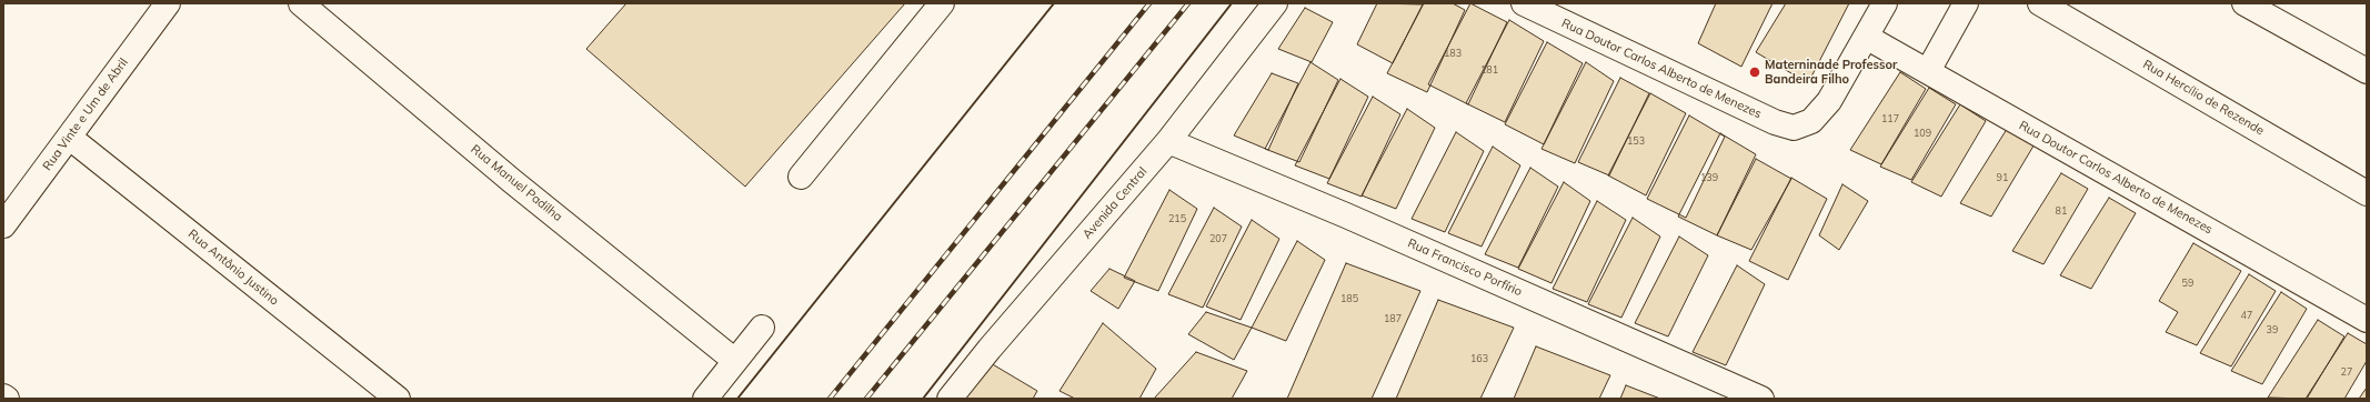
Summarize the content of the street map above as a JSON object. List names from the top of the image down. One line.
{"streets":{"street":["Rua Doutor Carlos Alberto de Menezes","Rua Hercílio de Rezende","Rua Vinte e Um de Abril","Rua Manuel Padilha","Avenida Central","Rua Antônio Justino","Rua Francisco Porfírio"]},"crossings":[["Rua Vinte e Um de Abril","Rua Antônio Justino"],["Avenida Central","Rua Francisco Porfírio"]],"places":["Materninade Professor Bandeira Filho"],"house_numbers":["183","181","117","109","153","139","91","81","215","207","59","185","47","187","39","163","27"]}
